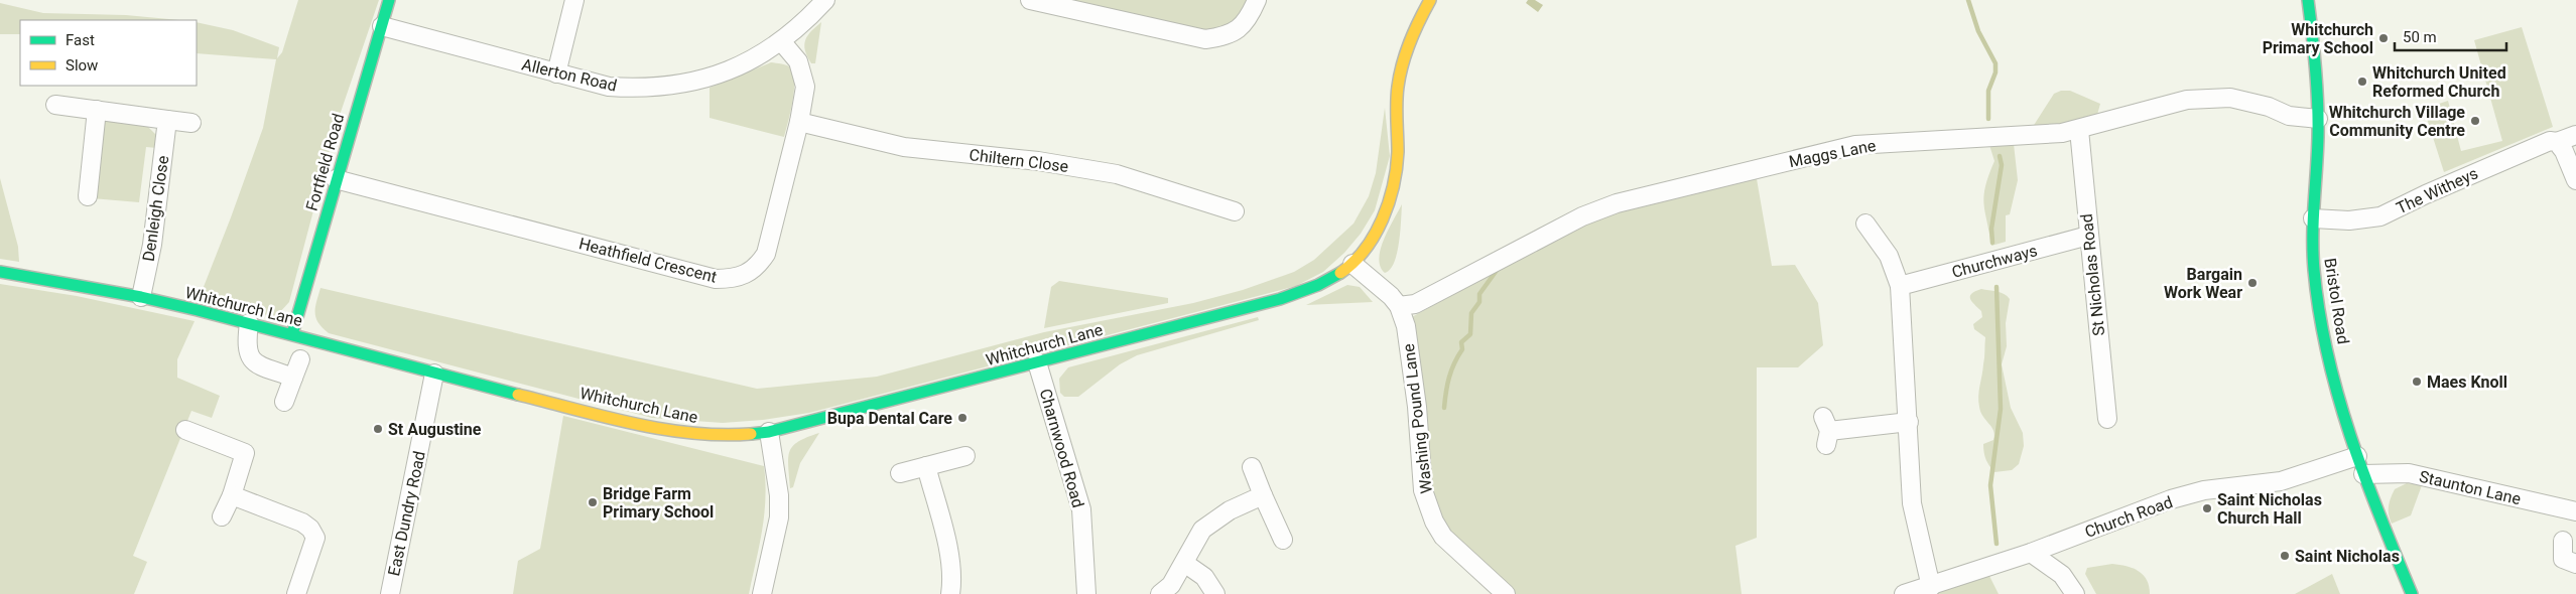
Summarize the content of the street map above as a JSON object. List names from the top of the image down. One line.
{"streets":{"main road":["Fortfield Road","Bristol Road","Whitchurch Lane"],"street":["Allerton Road","Maggs Lane","Chiltern Close","The Witheys","Denleigh Close","Heathfield Crescent","Churchways","St Nicholas Road","Washing Pound Lane","Charnwood Road","Staunton Lane","East Dundry Road","Church Road"]},"crossings":[["Allerton Road","Fortfield Road"],["Allerton Road","Heathfield Crescent"],["Maggs Lane","St Nicholas Road"],["Maggs Lane","Bristol Road"],["Maggs Lane","Washing Pound Lane"],["Chiltern Close","Heathfield Crescent"],["Fortfield Road","Heathfield Crescent"],["Fortfield Road","Whitchurch Lane"],["The Witheys","Bristol Road"],["Denleigh Close","Whitchurch Lane"],["Churchways","St Nicholas Road"],["Bristol Road","Staunton Lane"],["Bristol Road","Church Road"],["Whitchurch Lane","Washing Pound Lane"],["Whitchurch Lane","Charnwood Road"],["Whitchurch Lane","East Dundry Road"]],"places":["Whitchurch Primary School","Whitchurch United Reformed Church","Whitchurch Village Community Centre","Bargain Work Wear","Maes Knoll","Bupa Dental Care","St Augustine","Bridge Farm Primary School","Saint Nicholas Church Hall","Saint Nicholas"],"legend":["Fast","Slow"],"scale_bar":"50 m"}
